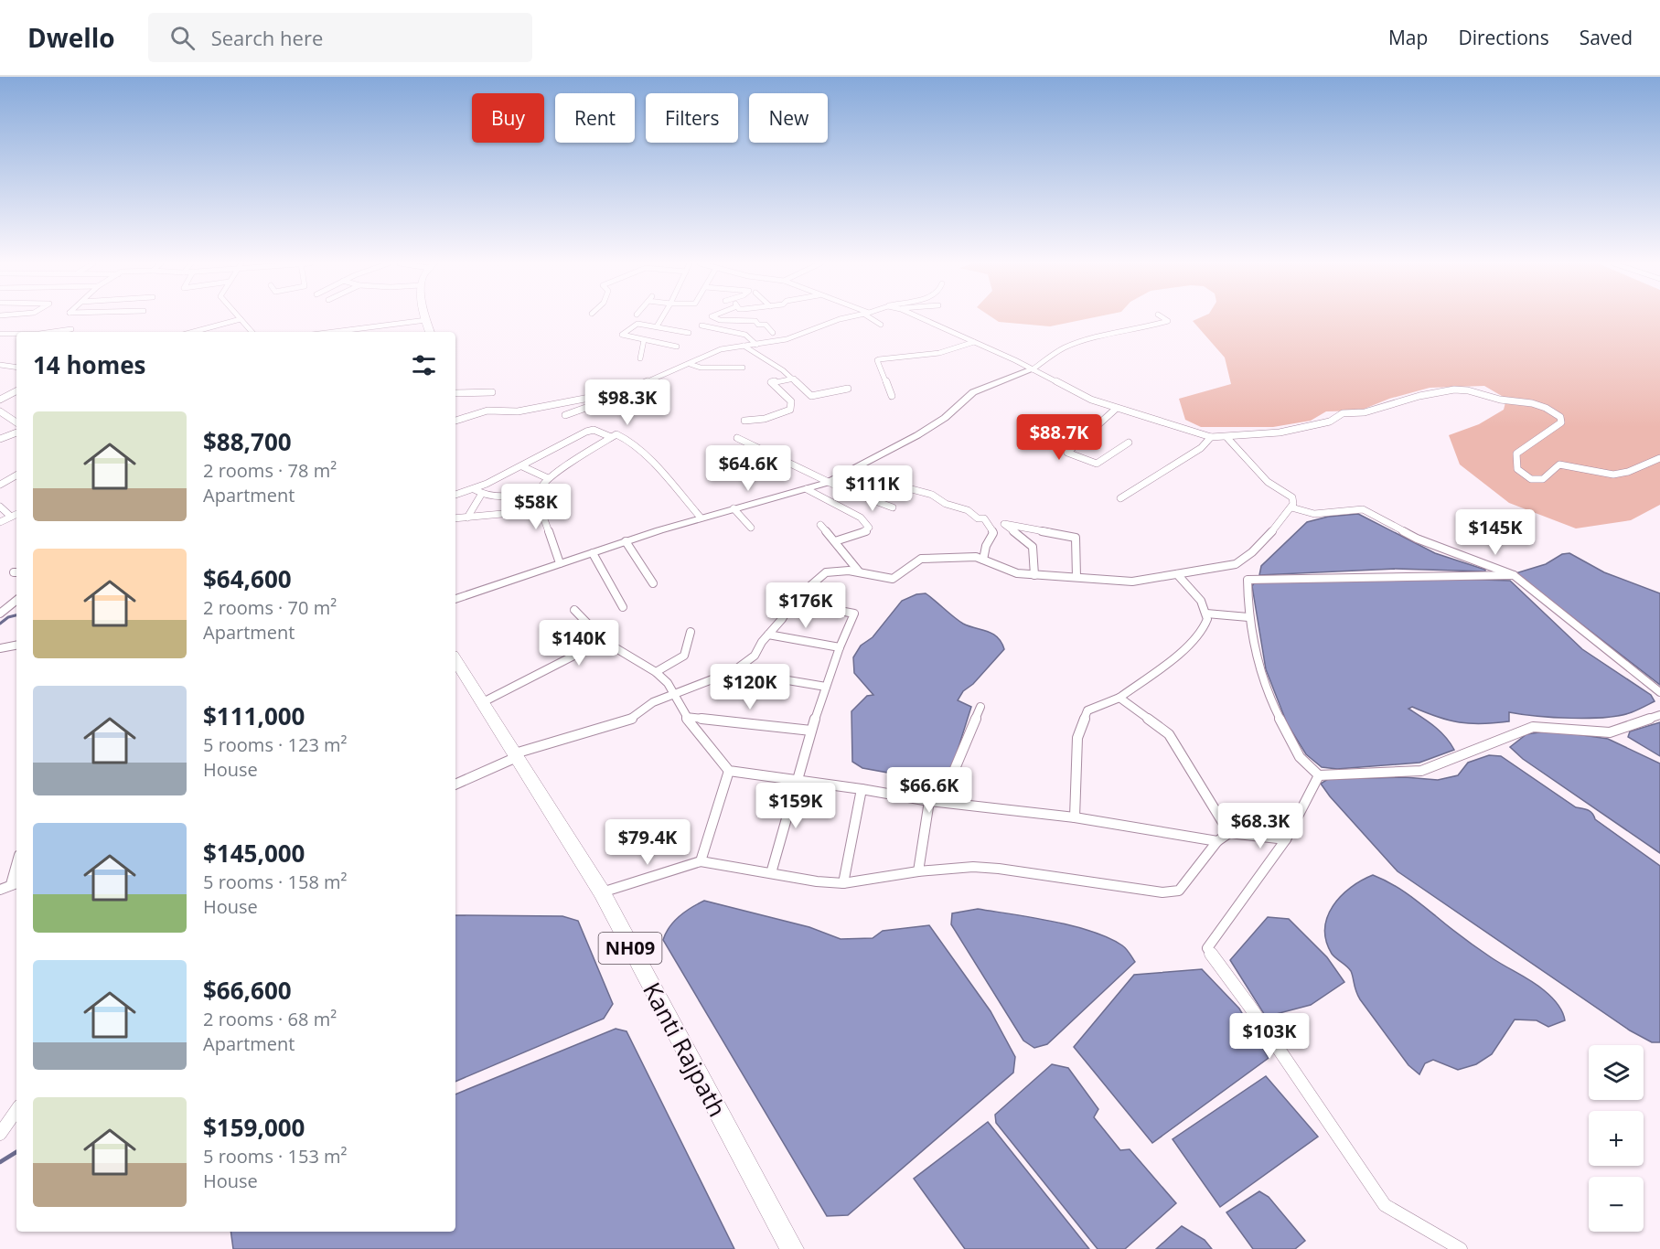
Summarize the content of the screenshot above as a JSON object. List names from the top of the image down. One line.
{"streets":{"main road":["NH09","Kanti Rajpath"]},"page":{"header":"Dwello","search":"Search here","nav":["Map","Directions","Saved"],"chip":["Buy","Rent","Filters","New"],"heading":"14 homes","price":["$98.3K","$88.7K","$64.6K","$111K","$58K","$145K","$176K","$140K","$120K","$66.6K","$159K","$68.3K","$79.4K","$103K"],"list":[{"name":"$88,700","note":"2 rooms · 78 m² · Apartment"},{"name":"$64,600","note":"2 rooms · 70 m² · Apartment"},{"name":"$111,000","note":"5 rooms · 123 m² · House"},{"name":"$145,000","note":"5 rooms · 158 m² · House"},{"name":"$66,600","note":"2 rooms · 68 m² · Apartment"},{"name":"$159,000","note":"5 rooms · 153 m² · House"}],"map_buttons":["+","−"]}}
